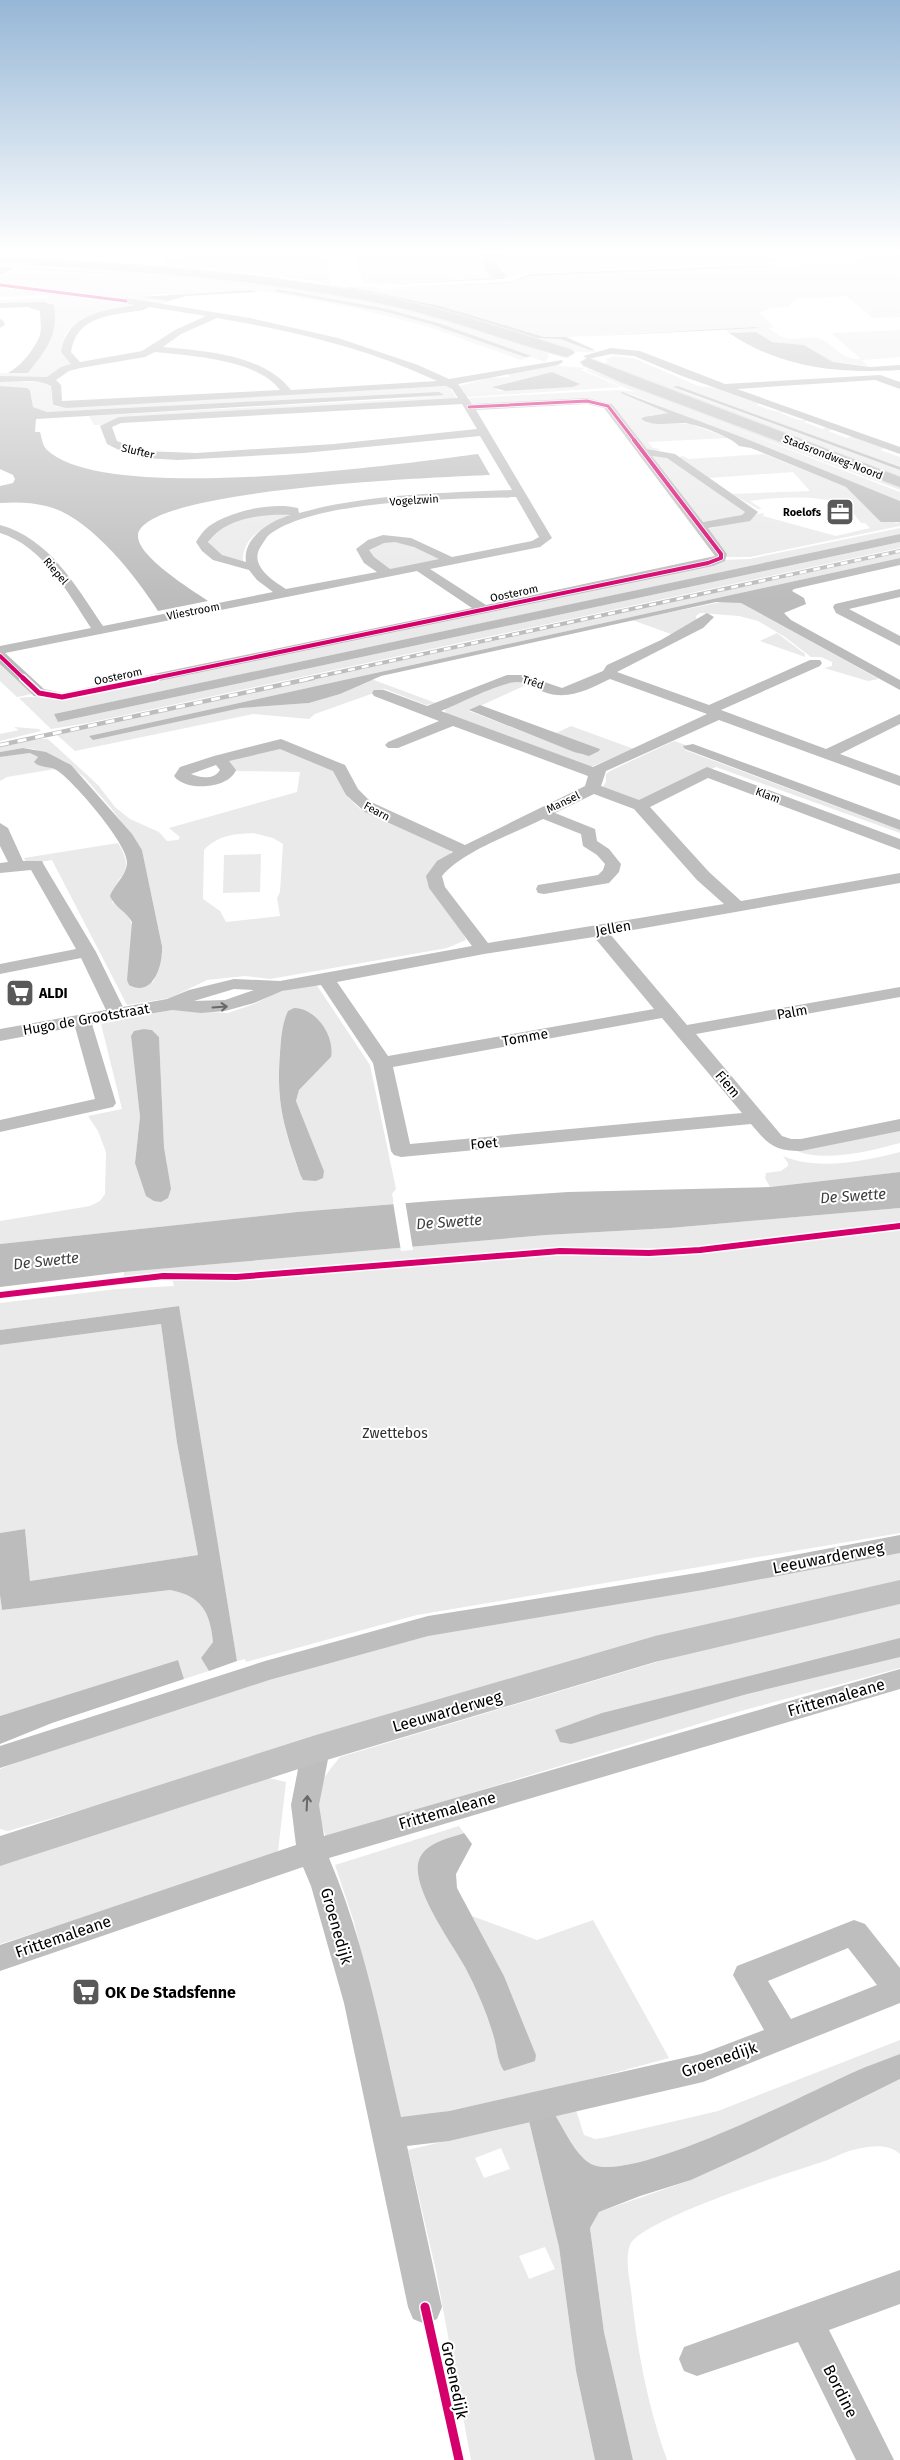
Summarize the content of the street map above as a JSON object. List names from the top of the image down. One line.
{"streets":{"main road":["Stadsrondweg-Noord","Leeuwarderweg"],"street":["Slufter","Vogelzwin","Riepel","Oosterom","Vliestroom","Trêd","Klam","Mansel","Fearn","Jellen","Palm","Hugo de Grootstraat","Tomme","Fiem","Foet","Frittemaleane","Groenedijk","Bordine"]},"crossings":[["Slufter","Oosterom"],["Slufter","Vliestroom"],["Vogelzwin","Vliestroom"],["Riepel","Vliestroom"],["Oosterom","Vliestroom"],["Mansel","Fearn"],["Mansel","Jellen"],["Jellen","Hugo de Grootstraat"],["Jellen","Fiem"],["Jellen","Foet"],["Palm","Fiem"],["Hugo de Grootstraat","Foet"],["Tomme","Fiem"],["Tomme","Foet"],["Fiem","Foet"],["Leeuwarderweg","Groenedijk"],["Frittemaleane","Groenedijk"]],"water":["De Swette"],"parks":["Zwettebos"],"places":{"office":["Roelofs"],"supermarket":["ALDI","OK De Stadsfenne"]}}
